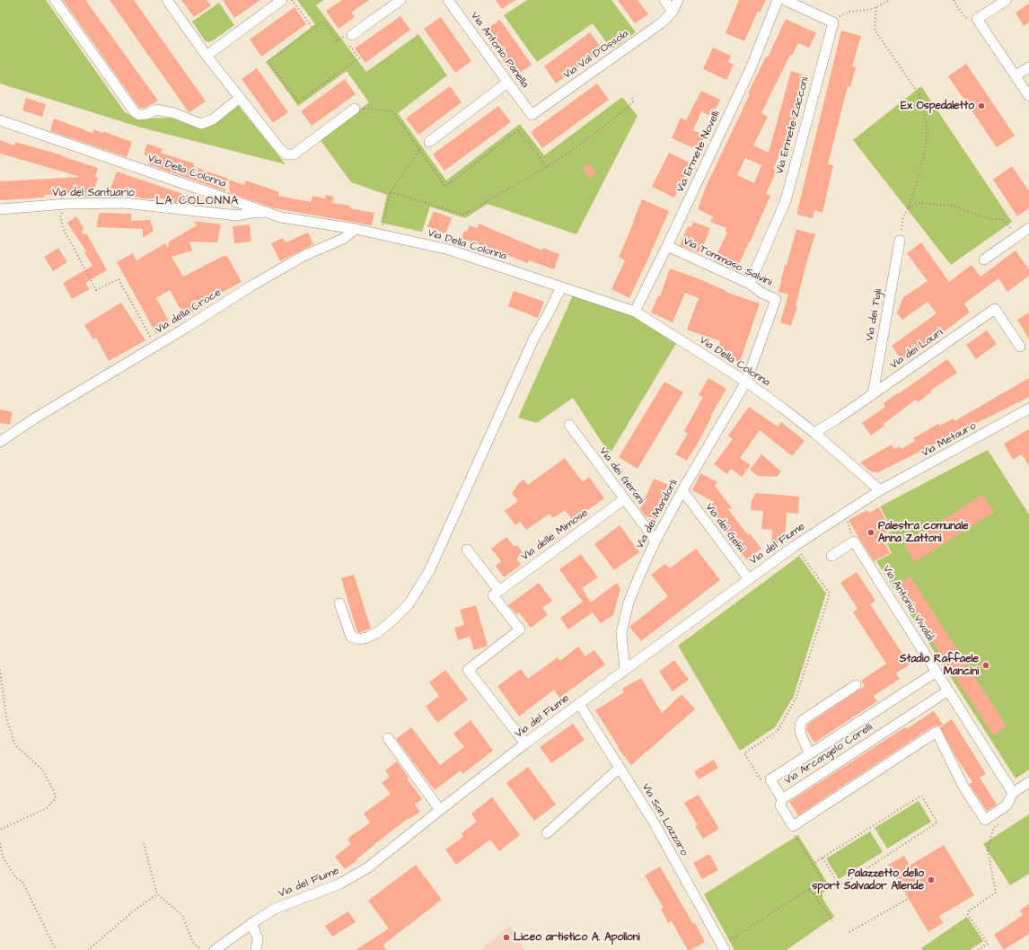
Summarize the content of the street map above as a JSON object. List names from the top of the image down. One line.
{"streets":{"street":["Via Antonio Panella","Via Val D'Ossola","Via Ermete Zacconi","Via Ermete Novelli","Via Della Colonna","Via del Santuario","Via Tommaso Salvini","Via della Croce","Via dei Tigli","Via dei Lauri","Via Metauro","Via dei Gerani","Via dei Mandorli","Via dei Gelsi","Via delle Mimose","Via del Fiume","Via Antonio Vivaldi","Via Arcangelo Corelli","Via San Lazzaro"]},"crossings":[["Via Antonio Panella","Via Val D'Ossola"],["Via Ermete Zacconi","Via Tommaso Salvini"],["Via Ermete Novelli","Via Della Colonna"],["Via Ermete Novelli","Via Tommaso Salvini"],["Via Della Colonna","Via del Santuario"],["Via Della Colonna","Via della Croce"],["Via Della Colonna","Via dei Lauri"],["Via Della Colonna","Via Metauro"],["Via Della Colonna","Via dei Mandorli"],["Via Della Colonna","Via del Fiume"],["Via Tommaso Salvini","Via dei Mandorli"],["Via dei Tigli","Via dei Lauri"],["Via Metauro","Via del Fiume"],["Via dei Gerani","Via dei Mandorli"],["Via dei Gerani","Via delle Mimose"],["Via dei Mandorli","Via dei Gelsi"],["Via dei Mandorli","Via del Fiume"],["Via dei Gelsi","Via del Fiume"],["Via del Fiume","Via San Lazzaro"],["Via Antonio Vivaldi","Via Arcangelo Corelli"]],"districts":["LA COLONNA"],"places":["Ex Ospedaletto","Palestra comunale Anna Zattoni","Stadio Raffaele Mancini","Palazzetto dello sport Salvador Allende","Liceo artistico A. Apolloni"]}
